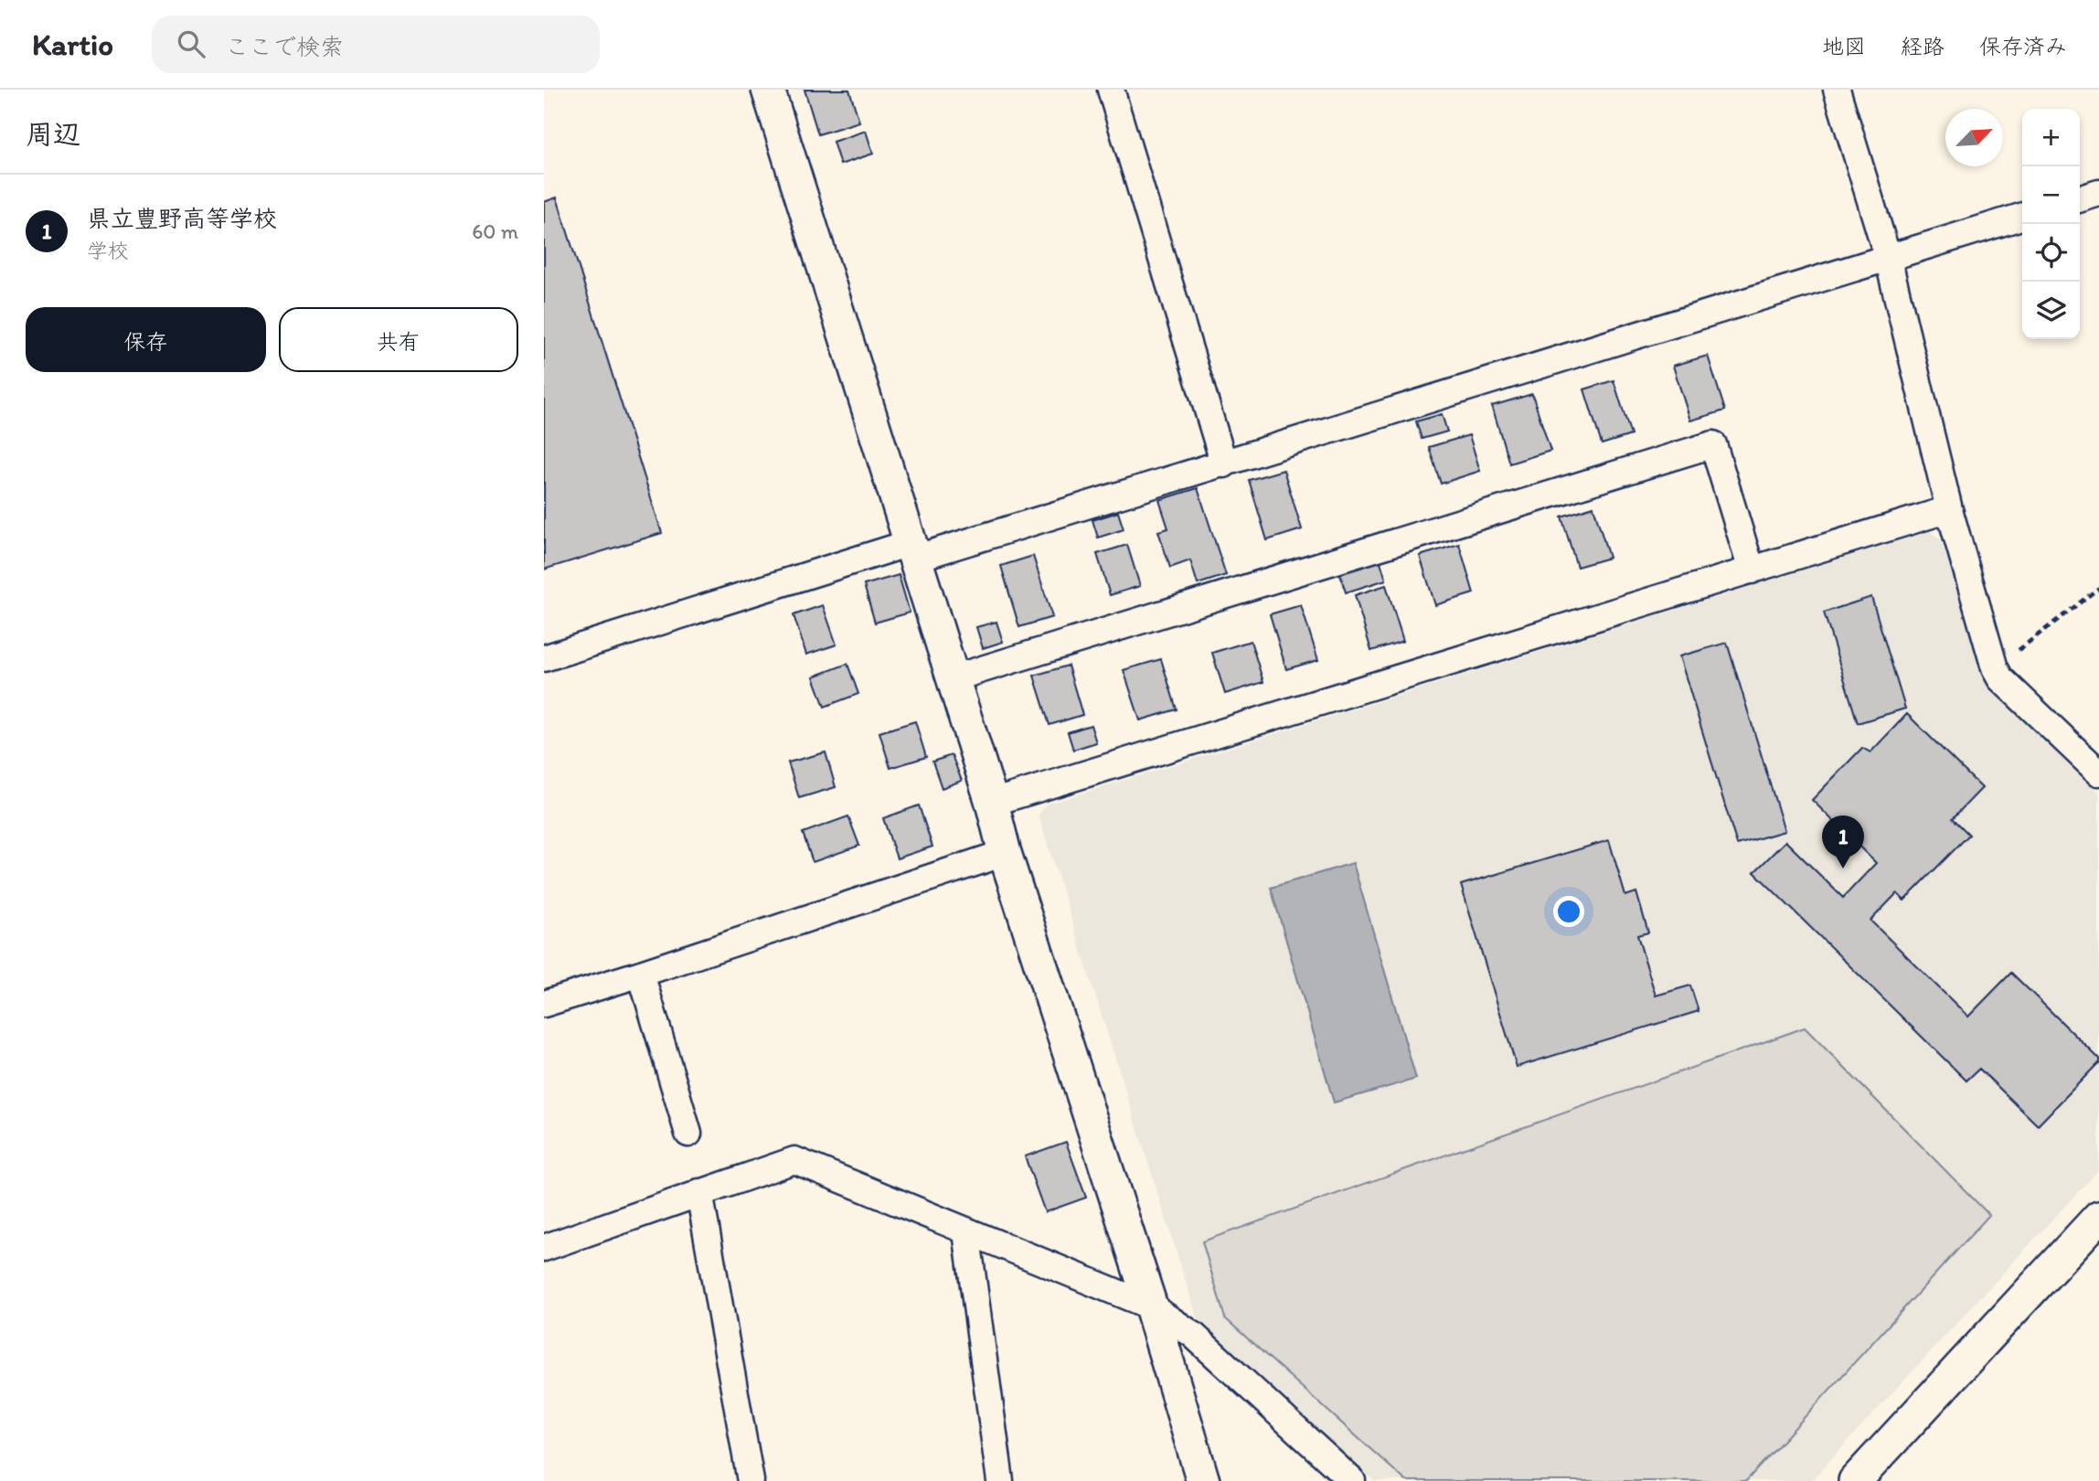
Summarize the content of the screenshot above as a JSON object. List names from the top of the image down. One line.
{"north":"top right","page":{"header":"Kartio","search":"ここで検索","nav":["地図","経路","保存済み"],"heading":"周辺","map_buttons":["+","−"],"list":[{"mark":"1","name":"県立豊野高等学校","note":"学校","value":"60 m"}],"buttons":["保存","共有"],"pins":"1"}}
